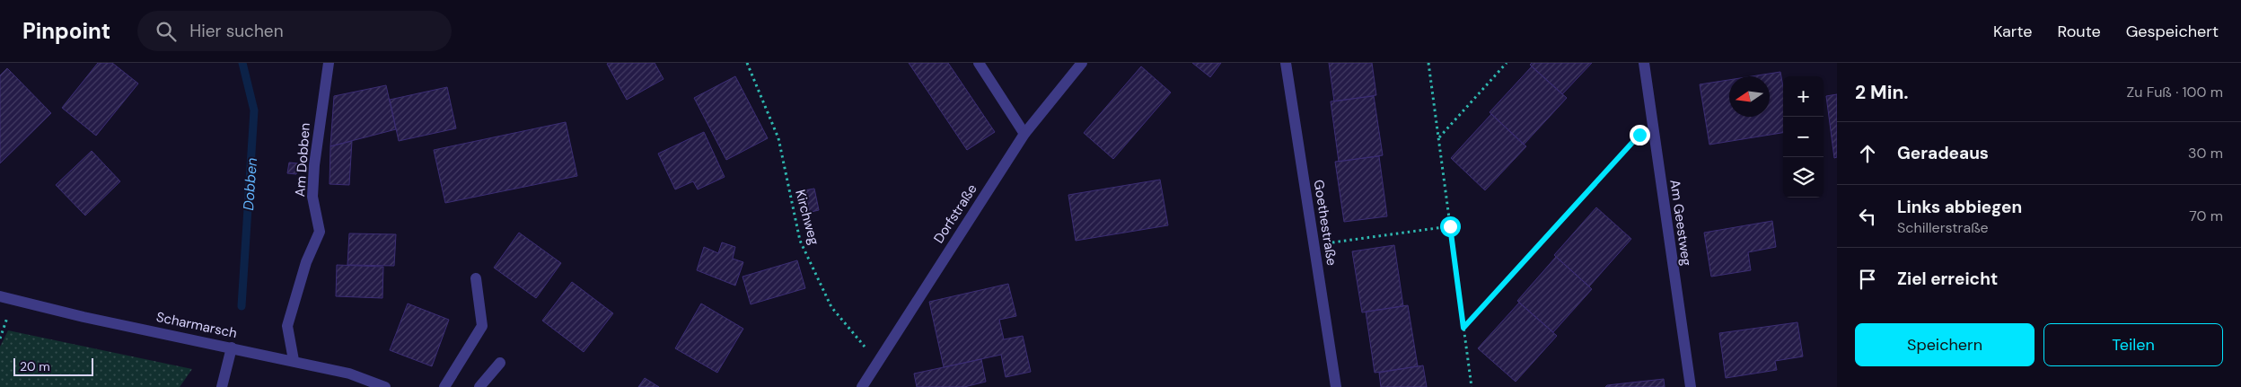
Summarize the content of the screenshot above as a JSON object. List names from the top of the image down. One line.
{"streets":{"street":["Am Dobben","Dorfstraße","Goethestraße","Am Geestweg","Scharmarsch"],"path":["Kirchweg"]},"crossings":[["Am Dobben","Scharmarsch"],["Dorfstraße","Kirchweg"]],"water":["Dobben"],"scale_bar":"20 m","north":"left","page":{"header":"Pinpoint","search":"Hier suchen","nav":["Karte","Route","Gespeichert"],"heading":["2 Min.","Zu Fuß · 100 m"],"map_buttons":["+","−"],"list":[["Geradeaus","30 m"],["Links abbiegen","Schillerstraße","70 m"],"Ziel erreicht"],"buttons":["Speichern","Teilen"],"scale":"20 m"}}
